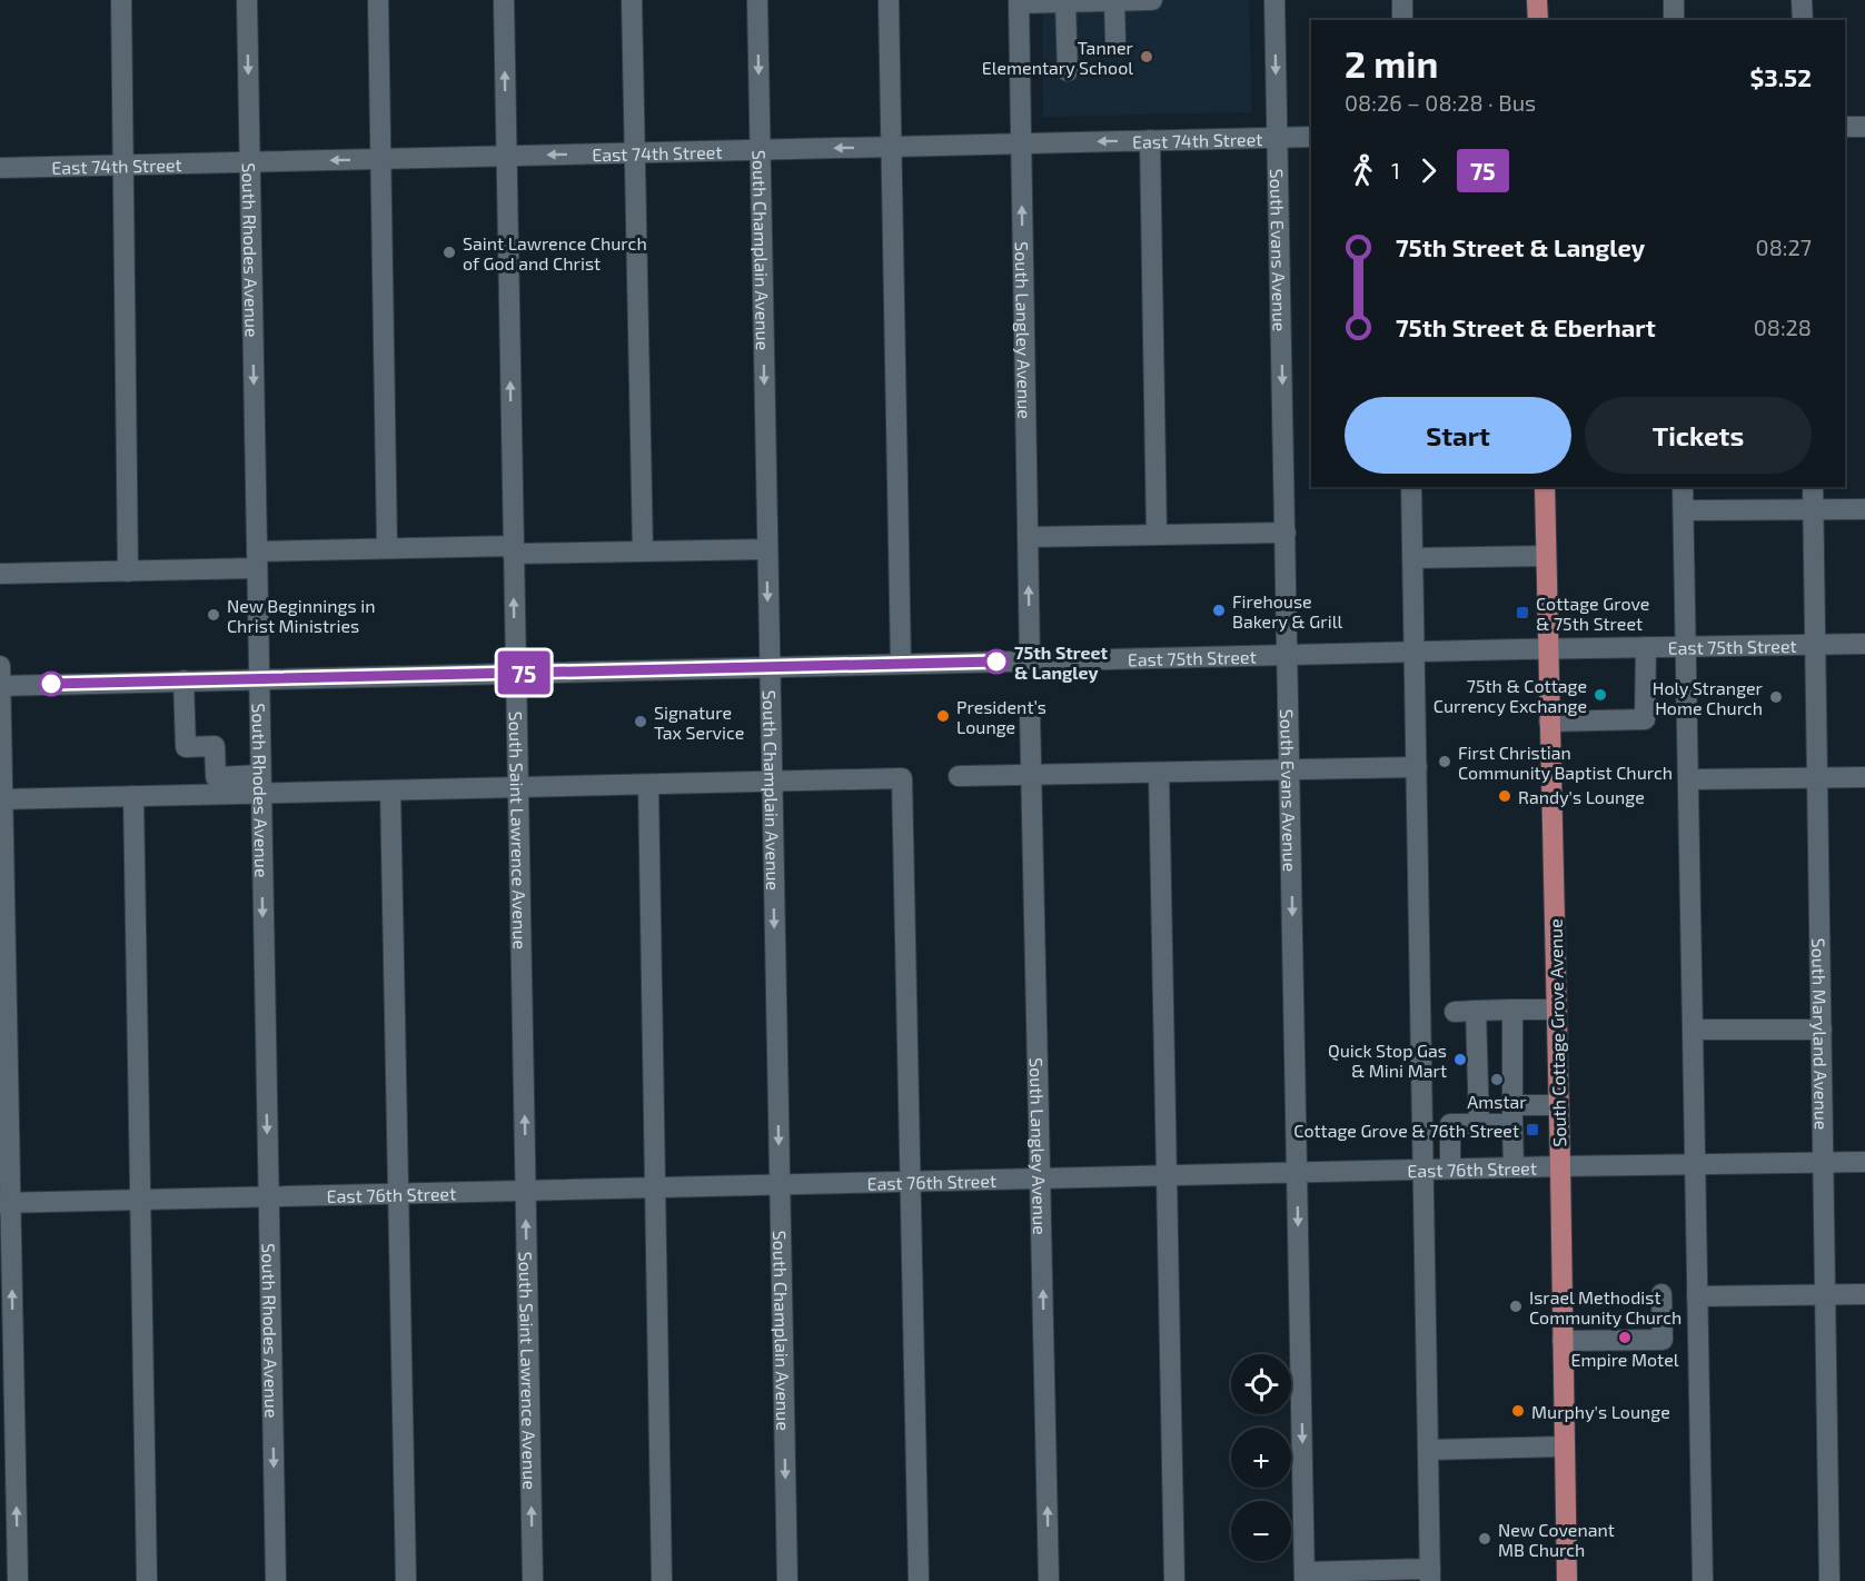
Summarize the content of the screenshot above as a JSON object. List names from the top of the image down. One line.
{"streets":{"main road":["South Cottage Grove Avenue"],"street":["East 74th Street","South Rhodes Avenue","South Champlain Avenue","South Evans Avenue","South Langley Avenue","East 75th Street","South Saint Lawrence Avenue","South Maryland Avenue","East 76th Street"]},"crossings":[["East 74th Street","South Rhodes Avenue"],["East 74th Street","South Champlain Avenue"],["East 74th Street","South Evans Avenue"],["East 74th Street","South Langley Avenue"],["East 74th Street","South Saint Lawrence Avenue"],["South Rhodes Avenue","East 75th Street"],["South Rhodes Avenue","East 76th Street"],["South Champlain Avenue","East 75th Street"],["South Champlain Avenue","East 76th Street"],["South Evans Avenue","East 75th Street"],["South Evans Avenue","East 76th Street"],["South Langley Avenue","East 75th Street"],["South Langley Avenue","East 76th Street"],["East 75th Street","South Saint Lawrence Avenue"],["East 75th Street","South Cottage Grove Avenue"],["East 75th Street","South Maryland Avenue"],["South Saint Lawrence Avenue","East 76th Street"],["South Cottage Grove Avenue","East 76th Street"],["South Maryland Avenue","East 76th Street"]],"one_way":["East 74th Street"],"places":{"other":["Tanner Elementary School","Saint Lawrence Church of God and Christ","Firehouse Bakery & Grill","New Beginnings in Christ Ministries","75th Street & Langley","75th & Cottage Currency Exchange","Holy Stranger Home Church","President’s Lounge","Signature Tax Service","First Christian Community Baptist Church","Randy's Lounge","Quick Stop Gas & Mini Mart","Amstar","Israel Methodist Community Church","Empire Motel","Murphy's Lounge","New Covenant MB Church"],"transit":["Cottage Grove & 75th Street","Cottage Grove & 76th Street"]},"lines":["bus line 75"],"page":{"on_map":"75","heading":["2 min","08:26 – 08:28 · Bus","$3.52"],"legs":["1","75"],"list":[{"name":"75th Street & Langley","value":"08:27"},{"name":"75th Street & Eberhart","value":"08:28"}],"buttons":["Start","Tickets"],"map_buttons":["+","−"]}}
